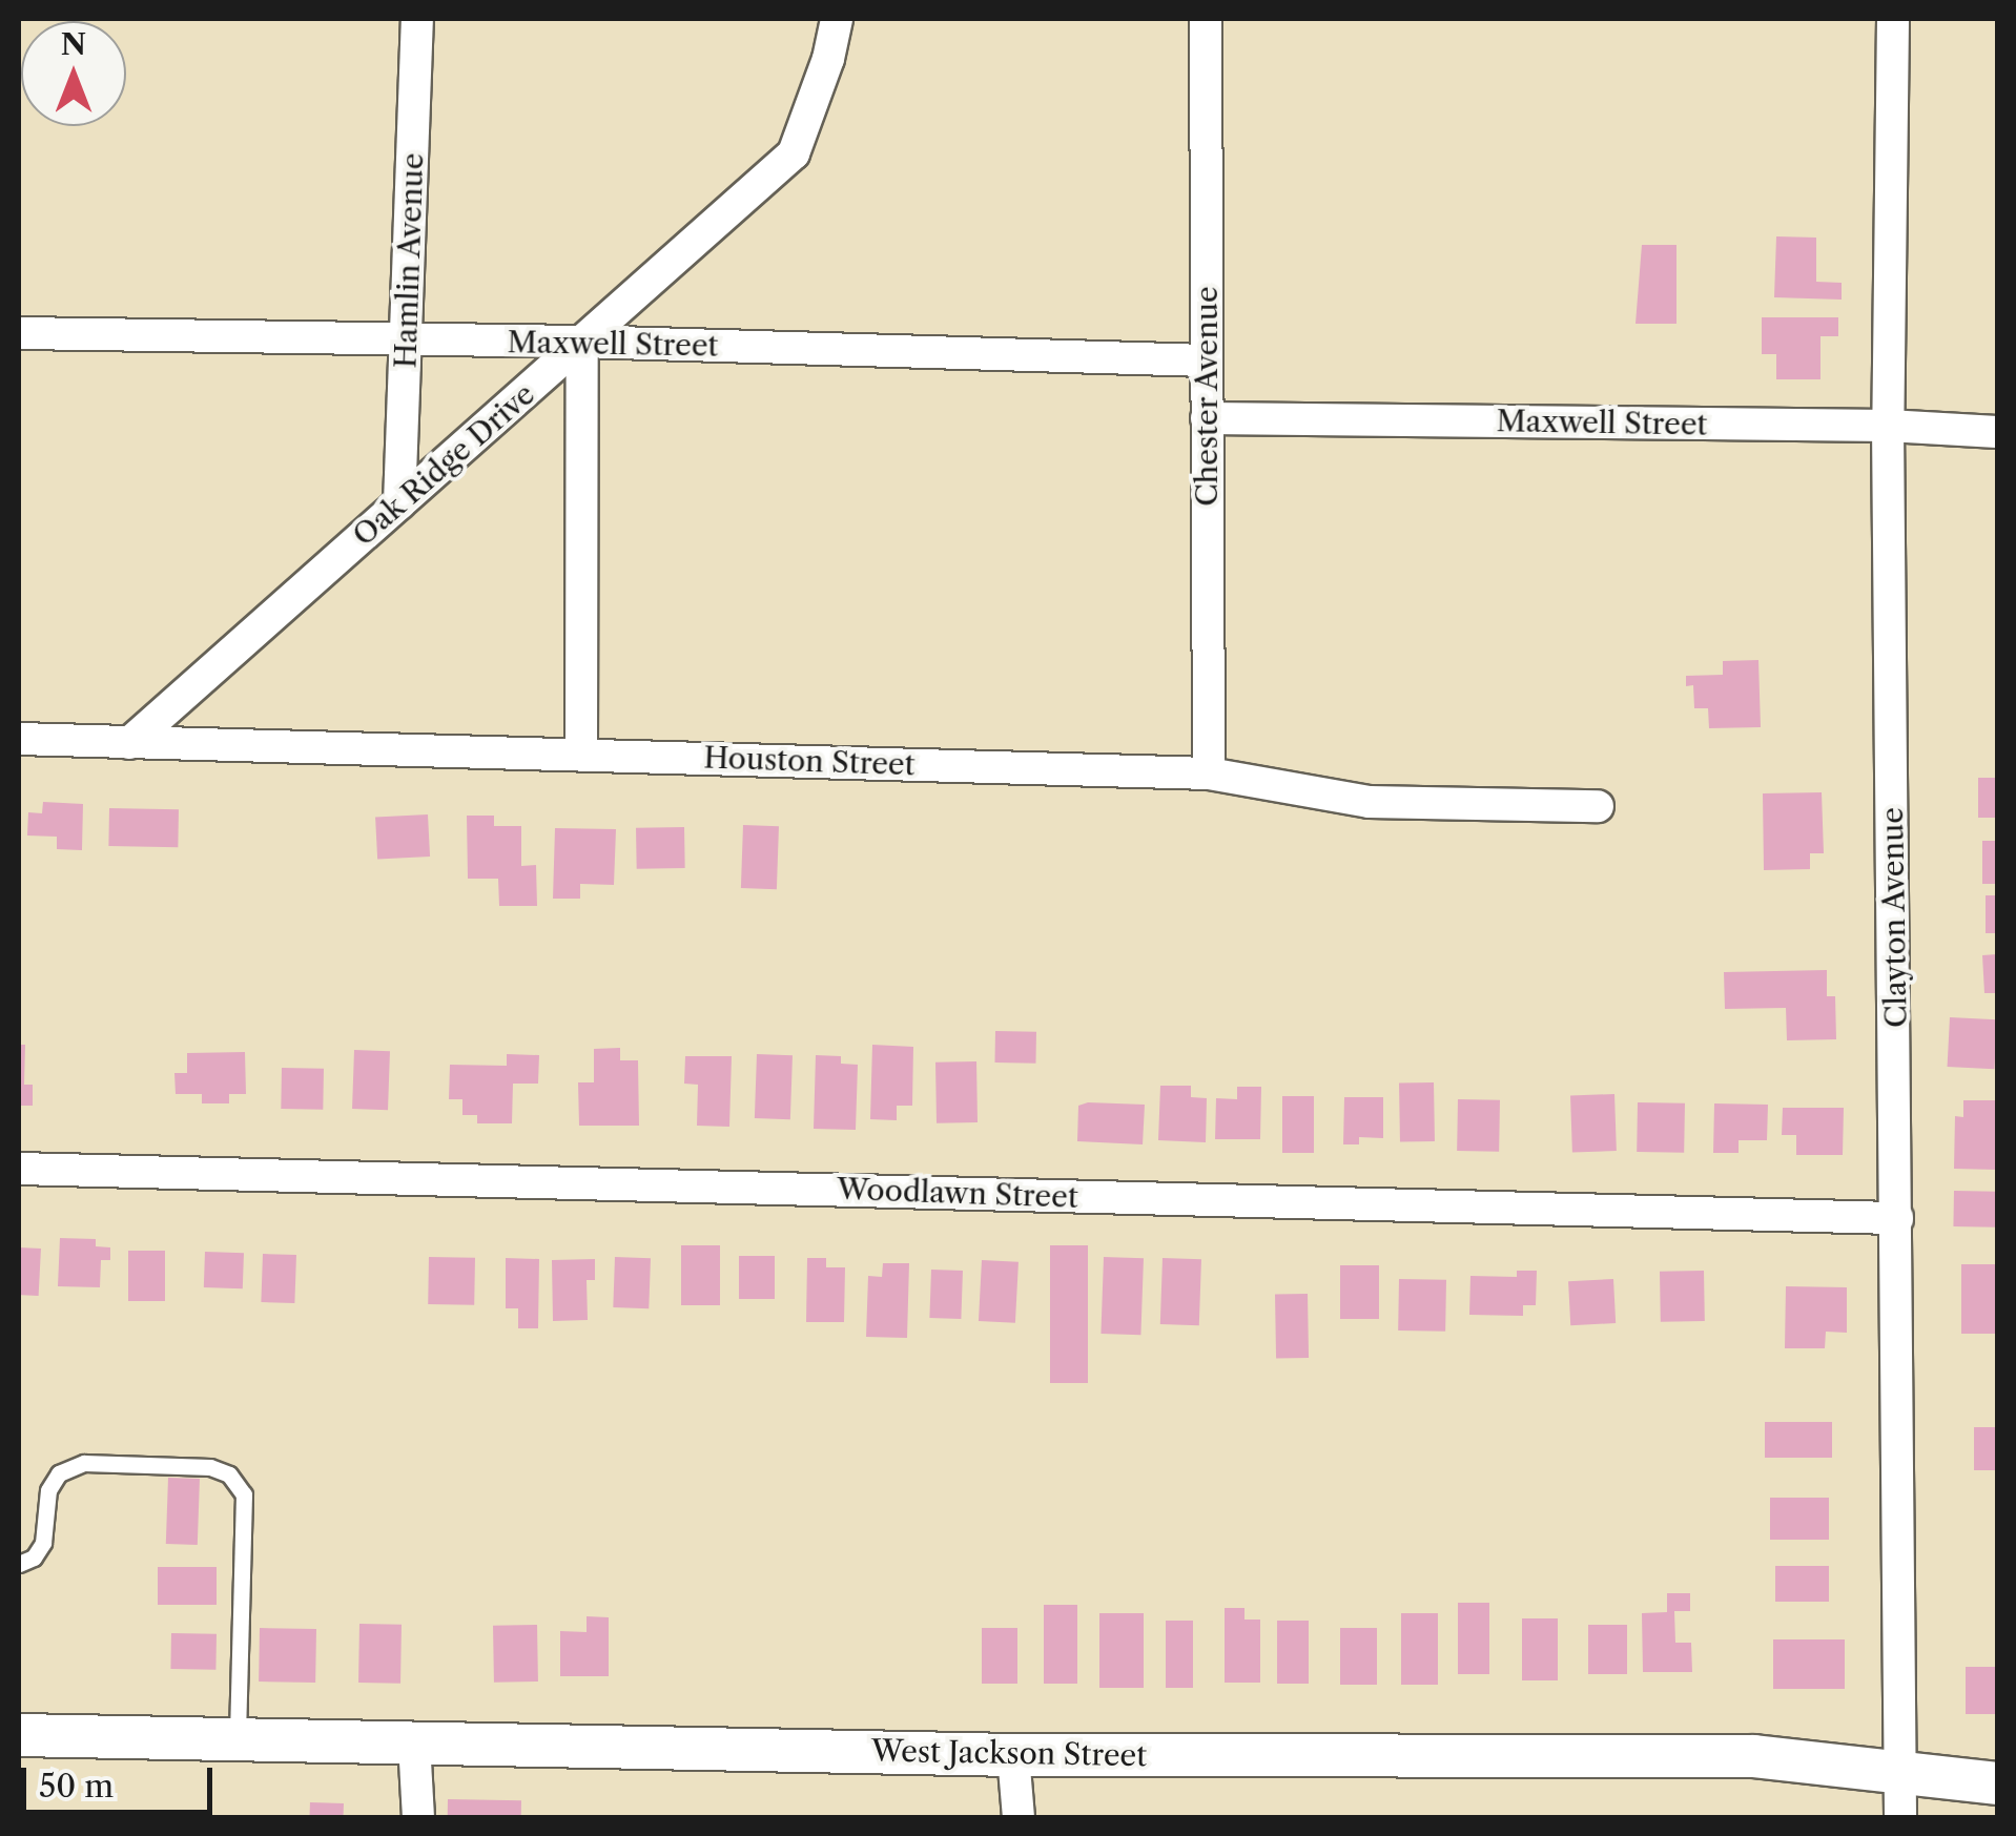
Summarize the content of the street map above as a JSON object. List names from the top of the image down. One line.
{"streets":{"street":["Hamlin Avenue","Maxwell Street","Chester Avenue","Oak Ridge Drive","Houston Street","Clayton Avenue","Woodlawn Street","West Jackson Street"]},"crossings":[["Hamlin Avenue","Maxwell Street"],["Hamlin Avenue","Oak Ridge Drive"],["Maxwell Street","Chester Avenue"],["Maxwell Street","Oak Ridge Drive"],["Maxwell Street","Clayton Avenue"],["Chester Avenue","Houston Street"],["Oak Ridge Drive","Houston Street"],["Clayton Avenue","Woodlawn Street"],["Clayton Avenue","West Jackson Street"]],"scale_bar":"50 m","north":"top"}
